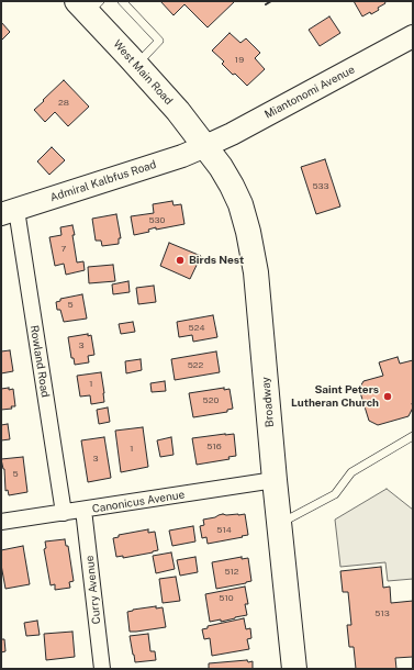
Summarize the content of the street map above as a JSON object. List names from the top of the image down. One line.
{"streets":{"main road":["West Main Road","Miantonomi Avenue","Admiral Kalbfus Road","Broadway"],"street":["Rowland Road","Canonicus Avenue","Curry Avenue"]},"crossings":[["West Main Road","Miantonomi Avenue"],["West Main Road","Admiral Kalbfus Road"],["West Main Road","Broadway"],["Miantonomi Avenue","Admiral Kalbfus Road"],["Miantonomi Avenue","Broadway"],["Admiral Kalbfus Road","Rowland Road"],["Admiral Kalbfus Road","Broadway"],["Rowland Road","Canonicus Avenue"],["Broadway","Canonicus Avenue"],["Canonicus Avenue","Curry Avenue"]],"places":["Birds Nest","Saint Peters Lutheran Church"],"house_numbers":["19","28","533","530","7","5","524","3","522","1","520","516","1","3","5","514","512","510","513"]}
